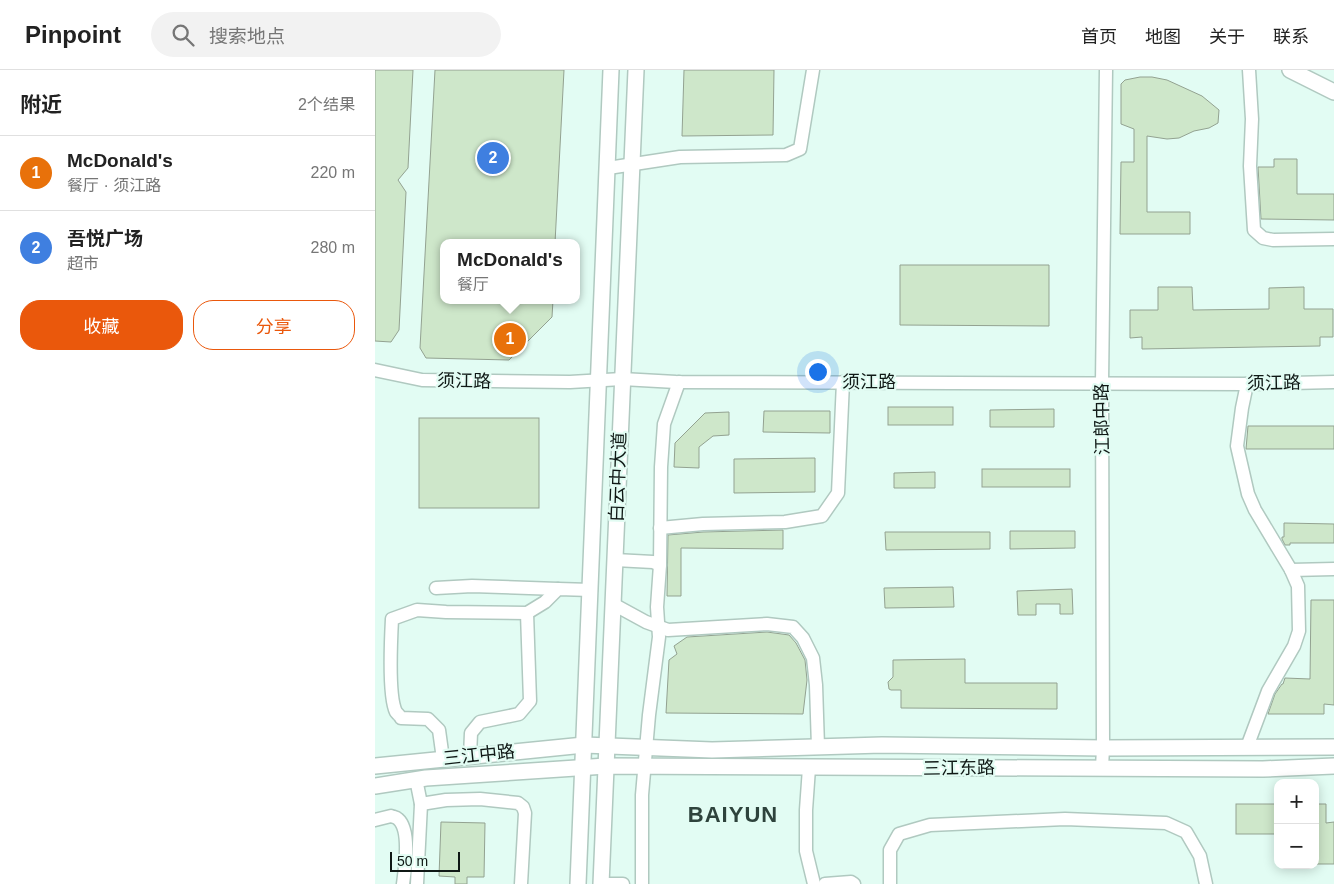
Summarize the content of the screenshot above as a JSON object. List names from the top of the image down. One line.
{"streets":{"main road":["白云中大道","三江中路","三江东路"],"street":["须江路","江郎中路"]},"crossings":[["须江路","江郎中路"],["须江路","白云中大道"],["江郎中路","三江东路"],["白云中大道","三江中路"],["白云中大道","三江东路"],["三江中路","三江东路"]],"districts":["BAIYUN"],"scale_bar":"50 m","page":{"header":"Pinpoint","search":"搜索地点","nav":["首页","地图","关于","联系"],"heading":["附近","2个结果"],"list":[{"mark":"1","name":"McDonald's","note":"餐厅 · 须江路","value":"220 m"},{"mark":"2","name":"吾悦广场","note":"超市","value":"280 m"}],"pins":["2","1"],"popup":["McDonald's","餐厅"],"buttons":["收藏","分享"],"map_buttons":["+","−"],"scale":"50 m"}}
